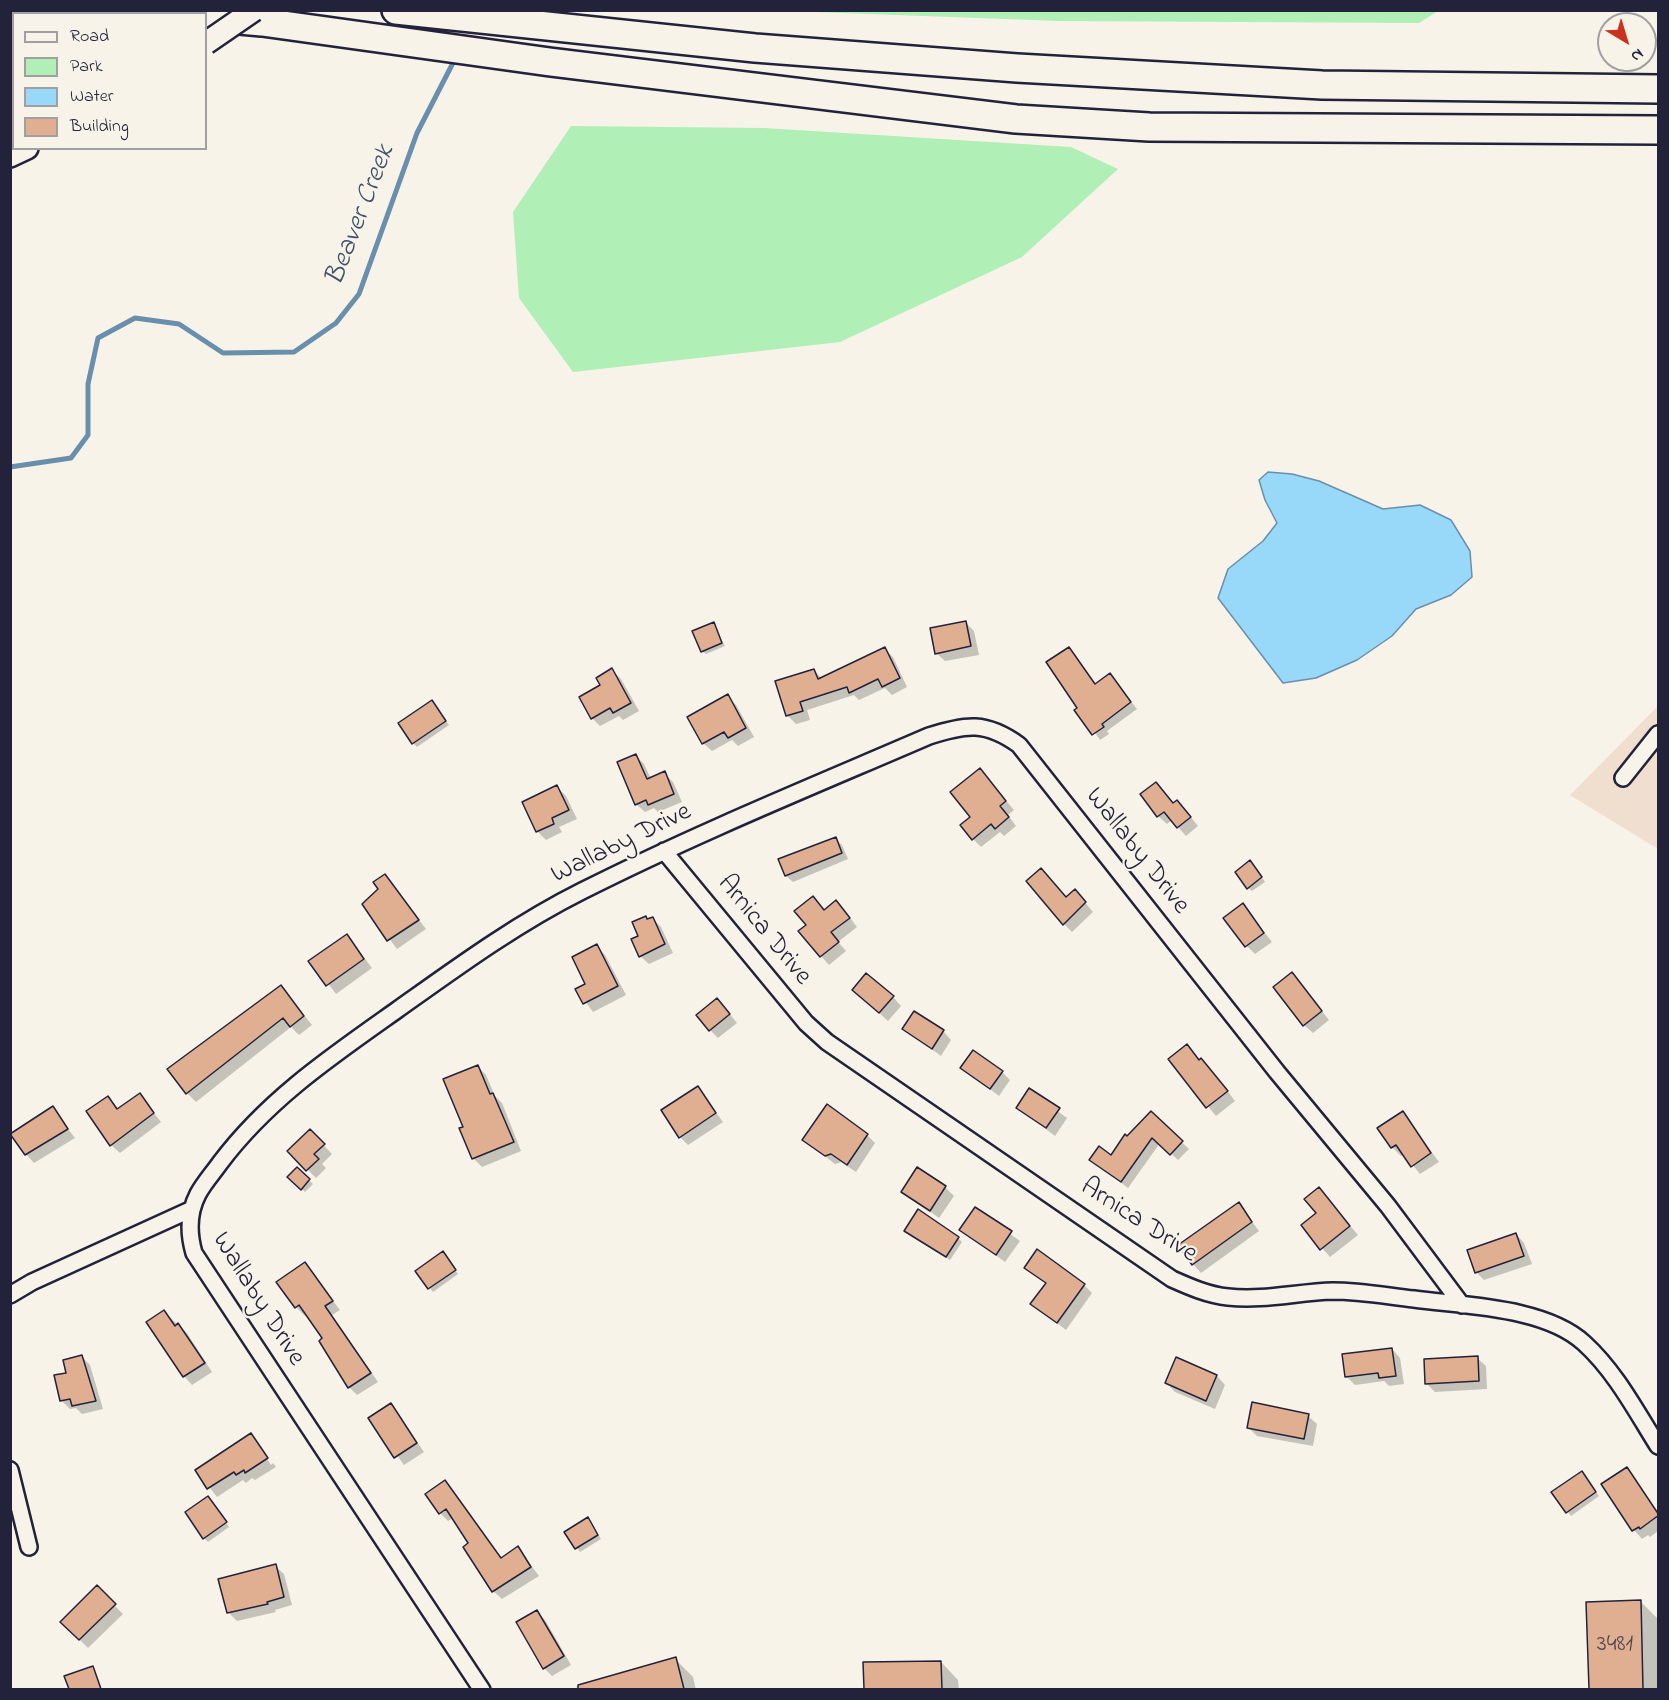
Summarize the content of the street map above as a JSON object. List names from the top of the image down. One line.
{"streets":{"street":["Wallaby Drive","Arnica Drive"]},"crossings":[["Wallaby Drive","Arnica Drive"]],"water":["Beaver Creek"],"house_numbers":["3481"],"legend":["Road","Park","Water","Building"],"north":"bottom right"}
